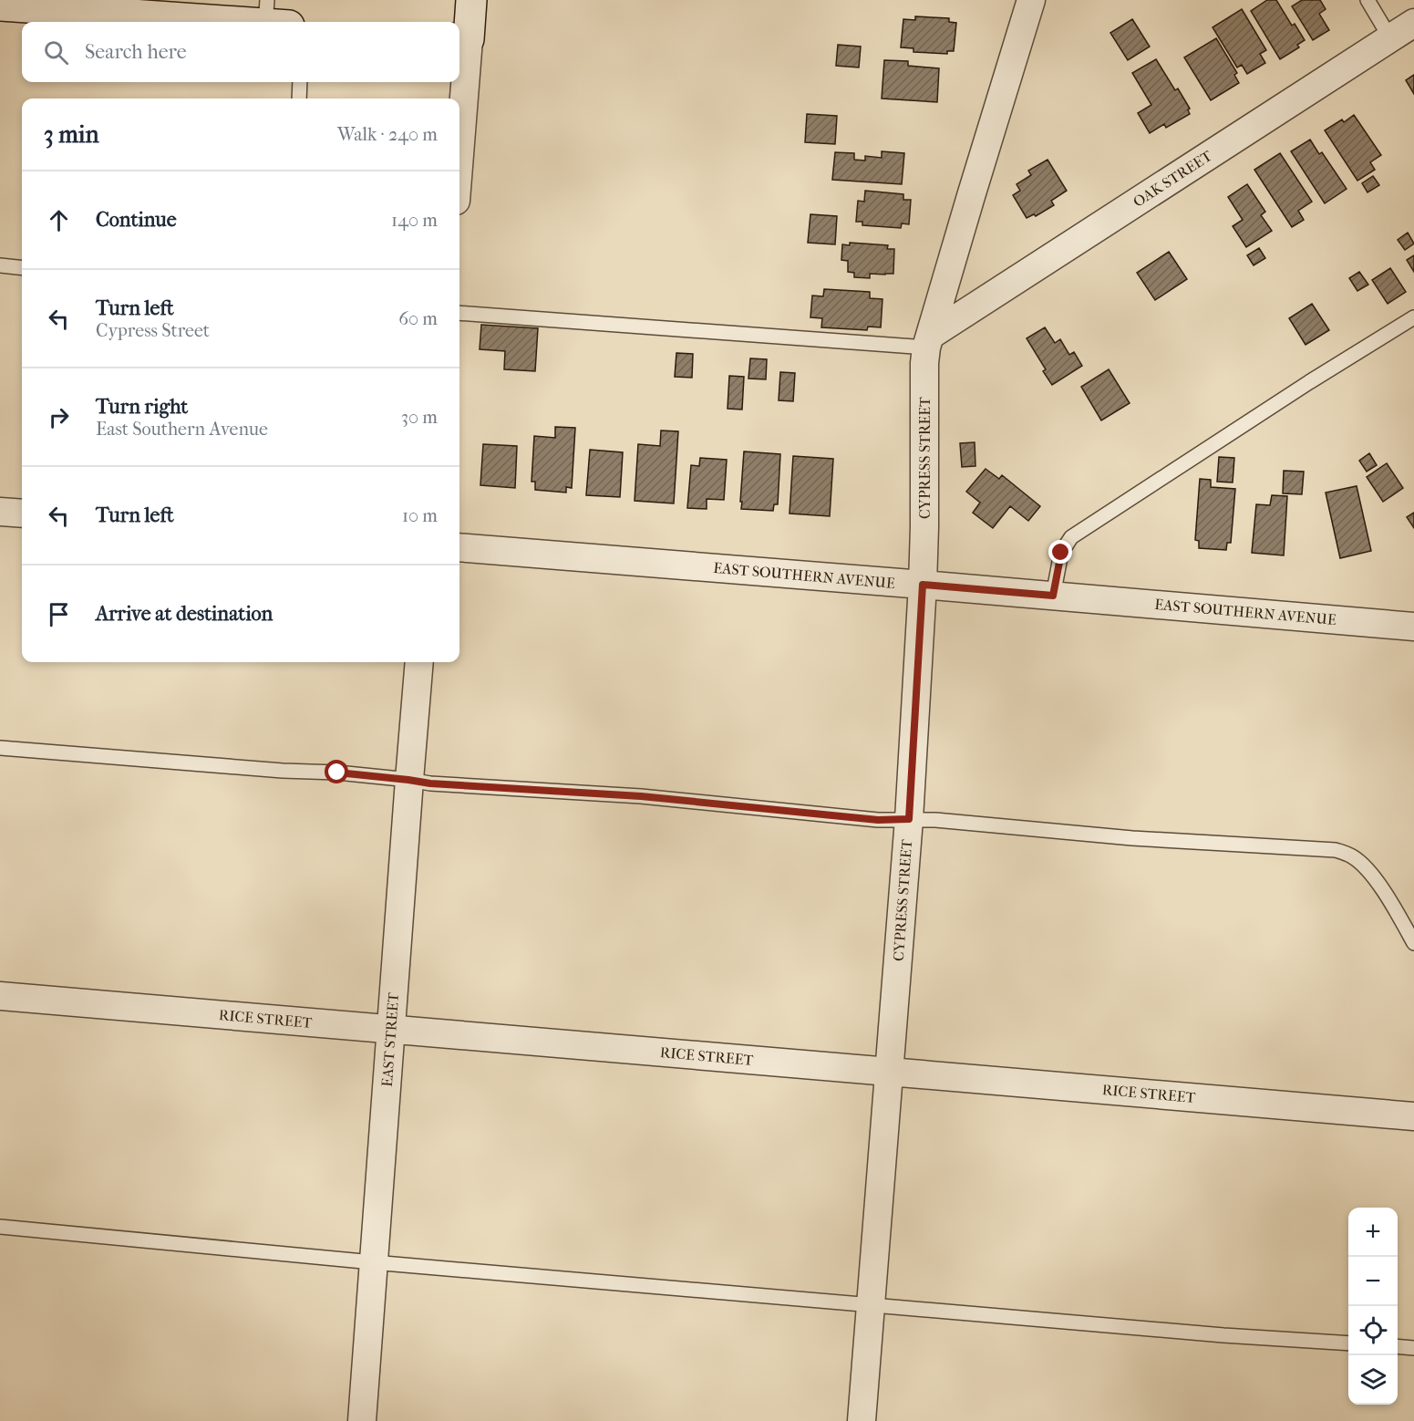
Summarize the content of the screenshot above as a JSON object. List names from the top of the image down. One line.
{"streets":{"street":["OAK STREET","CYPRESS STREET","EAST SOUTHERN AVENUE","RICE STREET","EAST STREET"]},"crossings":[["OAK STREET","CYPRESS STREET"],["CYPRESS STREET","EAST SOUTHERN AVENUE"],["CYPRESS STREET","RICE STREET"],["RICE STREET","EAST STREET"]],"page":{"search":"Search here","heading":["3 min","Walk · 240 m"],"list":[["Continue","140 m"],["Turn left","Cypress Street","60 m"],["Turn right","East Southern Avenue","30 m"],["Turn left","10 m"],"Arrive at destination"],"map_buttons":["+","−"]}}
